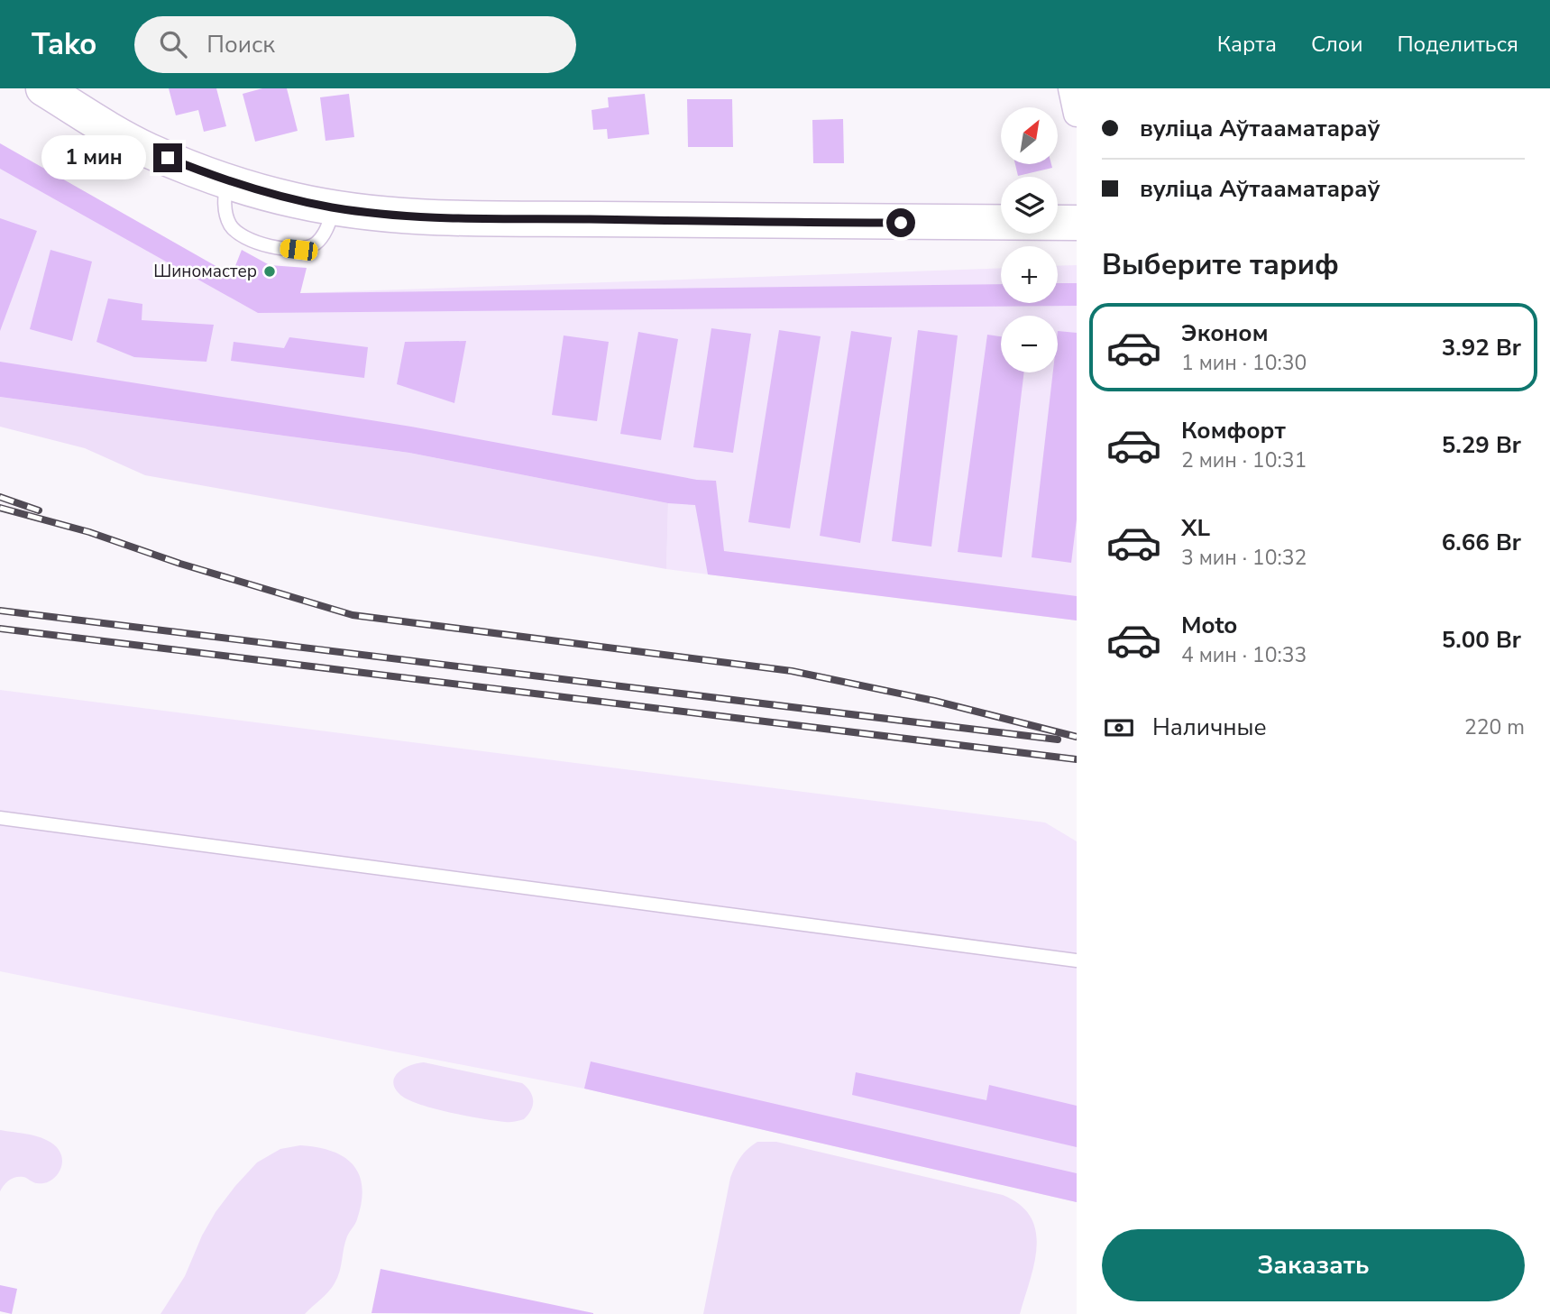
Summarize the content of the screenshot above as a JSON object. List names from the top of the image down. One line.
{"places":["Шиномастер"],"north":"top right","page":{"header":"Tako","search":"Поиск","nav":["Карта","Слои","Поделиться"],"banner":["вуліца Аўтааматараў","вуліца Аўтааматараў"],"map_buttons":["+","−"],"bubble":"1 мин","heading":"Выберите тариф","list":[{"name":"Эконом","note":"1 мин · 10:30","value":"3.92 Br"},{"name":"Комфорт","note":"2 мин · 10:31","value":"5.29 Br"},{"name":"XL","note":"3 мин · 10:32","value":"6.66 Br"},{"name":"Moto","note":"4 мин · 10:33","value":"5.00 Br"}],"pay":["Наличные","220 m"],"buttons":"Заказать"}}
